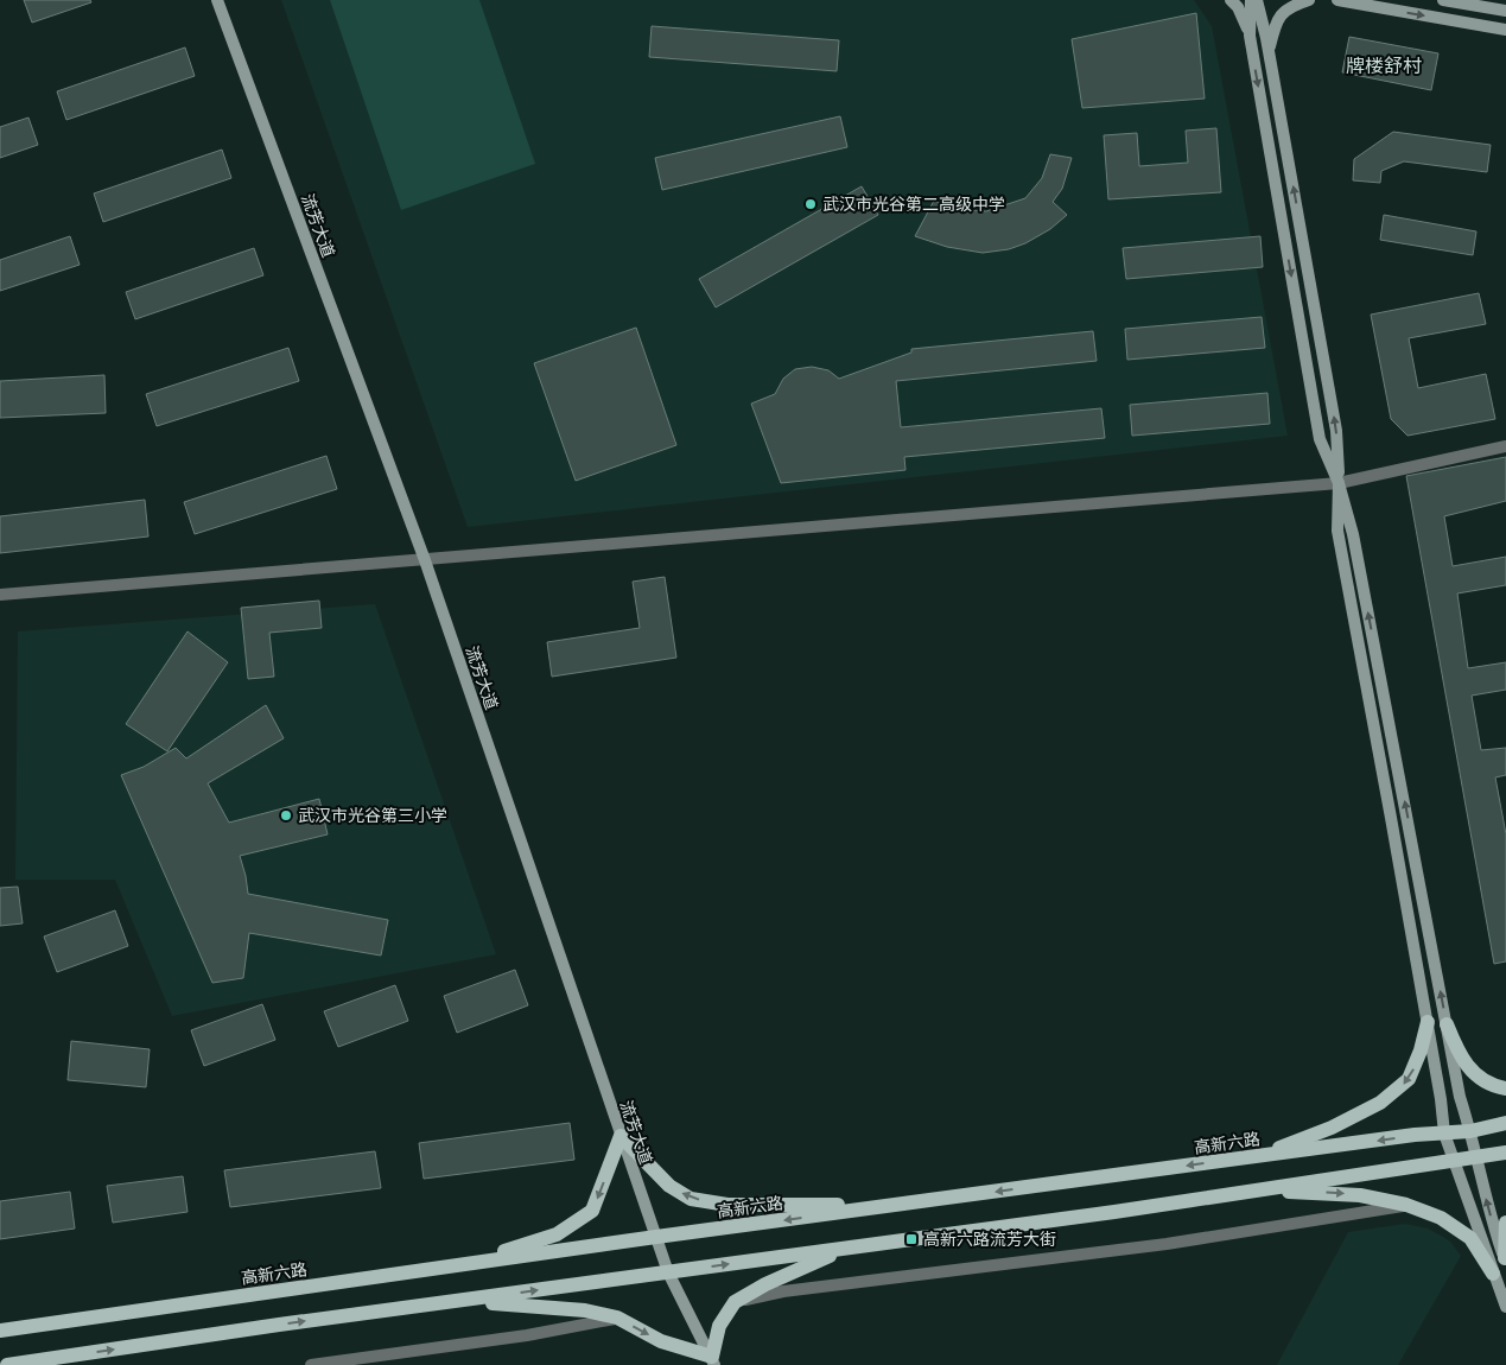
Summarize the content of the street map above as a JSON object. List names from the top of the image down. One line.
{"streets":{"main road":["流芳大道","高新六路"]},"crossings":[["流芳大道","高新六路"]],"districts":["牌楼舒村"],"places":{"other":["武汉市光谷第二高级中学","武汉市光谷第三小学"],"transit":["高新六路流芳大街"]}}
